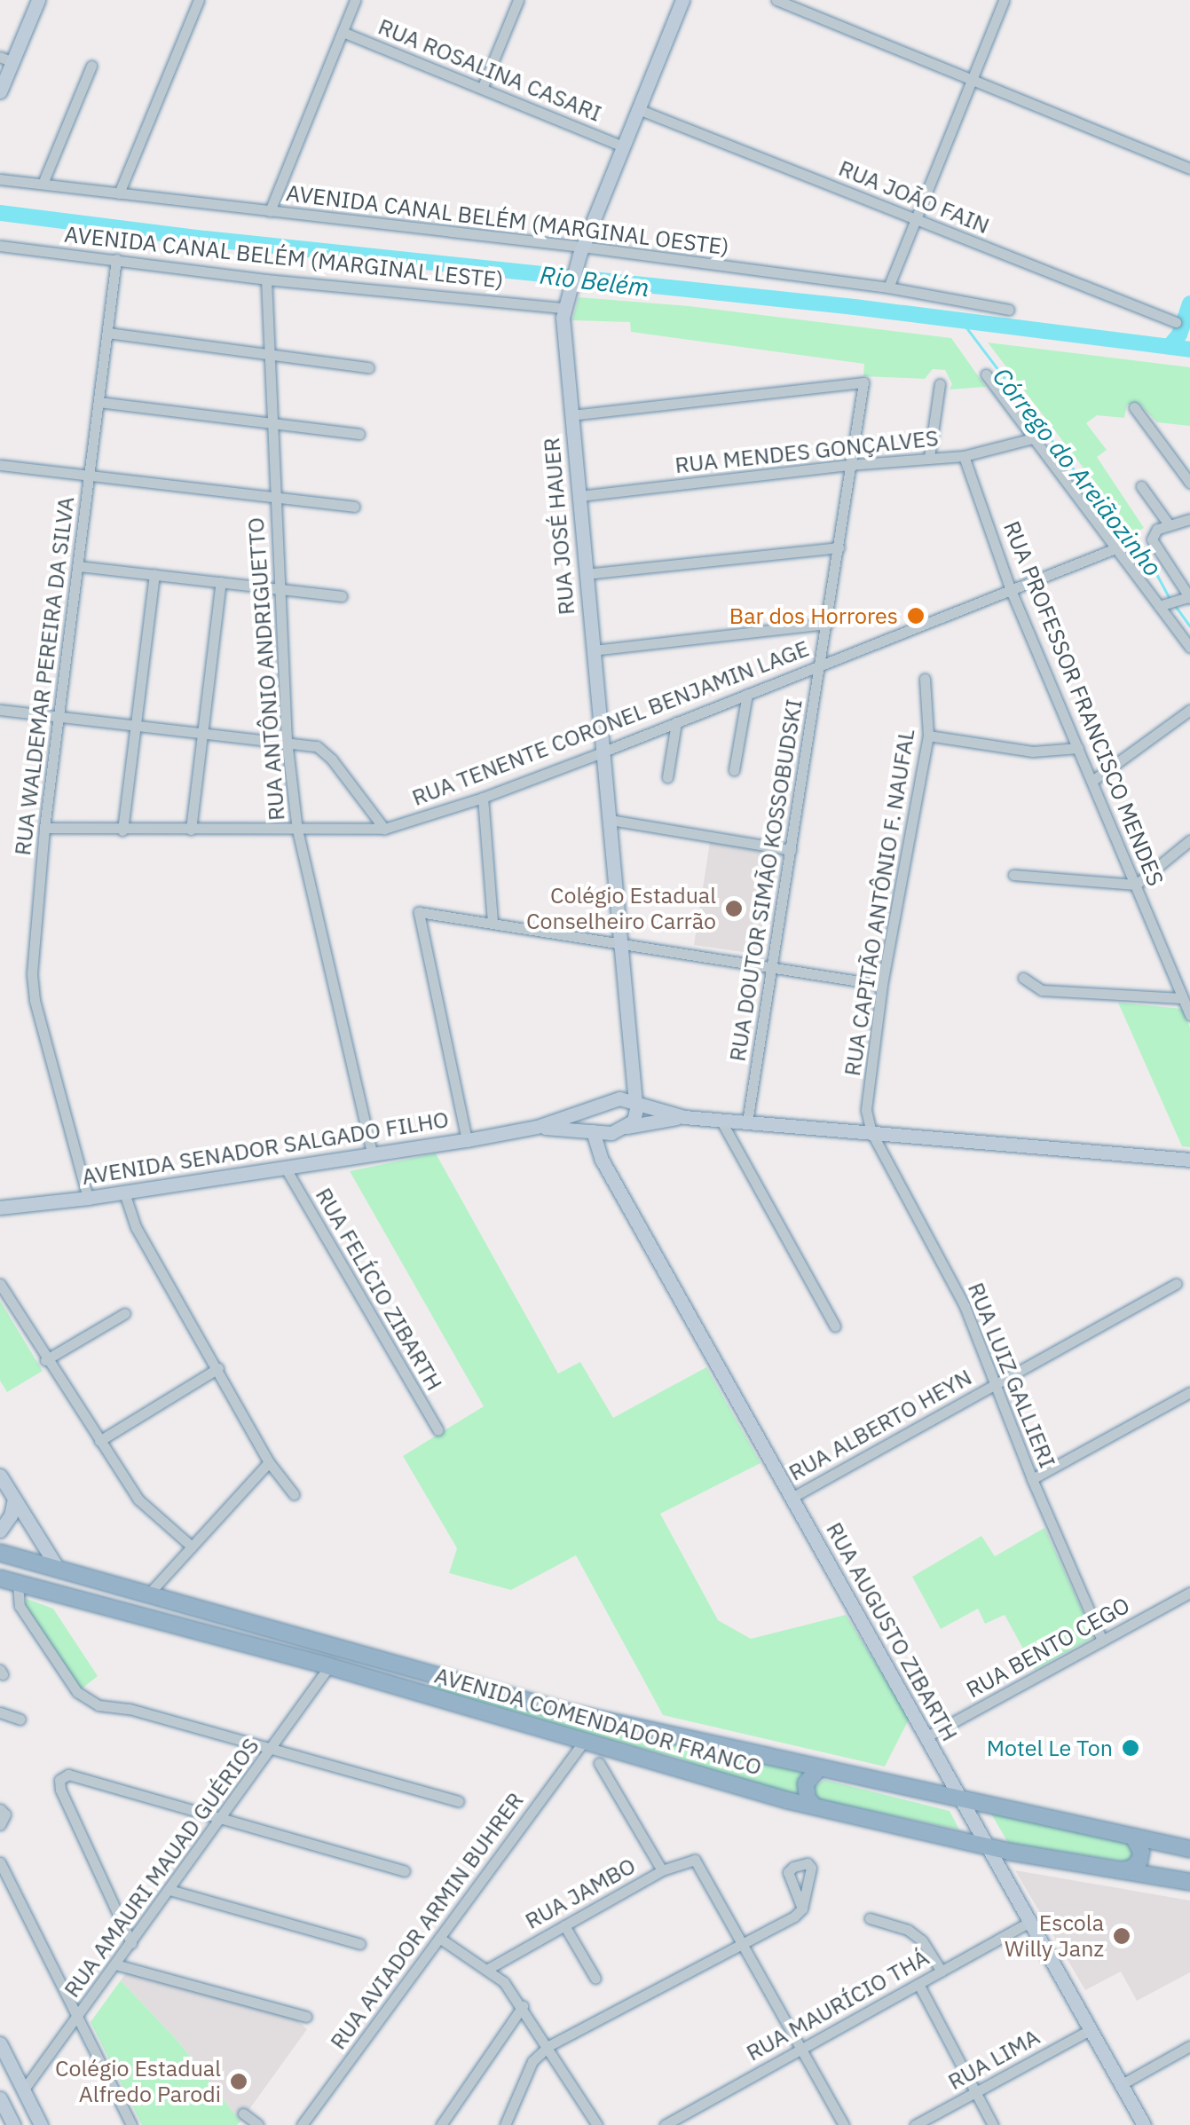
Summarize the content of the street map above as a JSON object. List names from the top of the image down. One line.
{"streets":{"highway":["AVENIDA COMENDADOR FRANCO"],"main road":["RUA JOSÉ HAUER","AVENIDA SENADOR SALGADO FILHO","RUA AUGUSTO ZIBARTH"],"street":["RUA ROSALINA CASARI","RUA JOÃO FAIN","AVENIDA CANAL BELÉM (MARGINAL OESTE)","AVENIDA CANAL BELÉM (MARGINAL LESTE)","RUA MENDES GONÇALVES","RUA ANTÔNIO ANDRIGUETTO","RUA WALDEMAR PEREIRA DA SILVA","RUA PROFESSOR FRANCISCO MENDES","RUA TENENTE CORONEL BENJAMIN LAGE","RUA DOUTOR SIMÃO KOSSOBUDSKI","RUA CAPITÃO ANTÔNIO F. NAUFAL","RUA FELÍCIO ZIBARTH","RUA LUIZ GALLIERI","RUA ALBERTO HEYN","RUA BENTO CEGO","RUA AMAURI MAUAD GUÉRIOS","RUA JAMBO","RUA AVIADOR ARMIN BUHRER","RUA MAURÍCIO THÁ","RUA LIMA"]},"crossings":[["RUA ROSALINA CASARI","RUA JOSÉ HAUER"],["RUA JOÃO FAIN","RUA JOSÉ HAUER"],["AVENIDA CANAL BELÉM (MARGINAL OESTE)","RUA JOSÉ HAUER"],["AVENIDA CANAL BELÉM (MARGINAL LESTE)","RUA JOSÉ HAUER"],["AVENIDA CANAL BELÉM (MARGINAL LESTE)","RUA ANTÔNIO ANDRIGUETTO"],["AVENIDA CANAL BELÉM (MARGINAL LESTE)","RUA WALDEMAR PEREIRA DA SILVA"],["RUA MENDES GONÇALVES","RUA JOSÉ HAUER"],["RUA MENDES GONÇALVES","RUA PROFESSOR FRANCISCO MENDES"],["RUA MENDES GONÇALVES","RUA DOUTOR SIMÃO KOSSOBUDSKI"],["RUA JOSÉ HAUER","RUA TENENTE CORONEL BENJAMIN LAGE"],["RUA JOSÉ HAUER","RUA DOUTOR SIMÃO KOSSOBUDSKI"],["RUA ANTÔNIO ANDRIGUETTO","RUA TENENTE CORONEL BENJAMIN LAGE"],["RUA ANTÔNIO ANDRIGUETTO","AVENIDA SENADOR SALGADO FILHO"],["RUA WALDEMAR PEREIRA DA SILVA","RUA TENENTE CORONEL BENJAMIN LAGE"],["RUA WALDEMAR PEREIRA DA SILVA","AVENIDA SENADOR SALGADO FILHO"],["RUA PROFESSOR FRANCISCO MENDES","RUA TENENTE CORONEL BENJAMIN LAGE"],["RUA TENENTE CORONEL BENJAMIN LAGE","RUA DOUTOR SIMÃO KOSSOBUDSKI"],["RUA CAPITÃO ANTÔNIO F. NAUFAL","RUA LUIZ GALLIERI"],["AVENIDA SENADOR SALGADO FILHO","RUA FELÍCIO ZIBARTH"],["AVENIDA SENADOR SALGADO FILHO","RUA AUGUSTO ZIBARTH"],["RUA LUIZ GALLIERI","RUA ALBERTO HEYN"],["RUA LUIZ GALLIERI","RUA BENTO CEGO"],["RUA ALBERTO HEYN","RUA AUGUSTO ZIBARTH"],["RUA AUGUSTO ZIBARTH","RUA BENTO CEGO"],["RUA AUGUSTO ZIBARTH","AVENIDA COMENDADOR FRANCO"],["RUA AUGUSTO ZIBARTH","RUA MAURÍCIO THÁ"],["RUA AUGUSTO ZIBARTH","RUA LIMA"],["AVENIDA COMENDADOR FRANCO","RUA AMAURI MAUAD GUÉRIOS"],["AVENIDA COMENDADOR FRANCO","RUA AVIADOR ARMIN BUHRER"]],"water":["Rio Belém","Córrego do Areiãozinho"],"places":["Bar dos Horrores","Colégio Estadual Conselheiro Carrão","Motel Le Ton","Escola Willy Janz","Colégio Estadual Alfredo Parodi"]}
